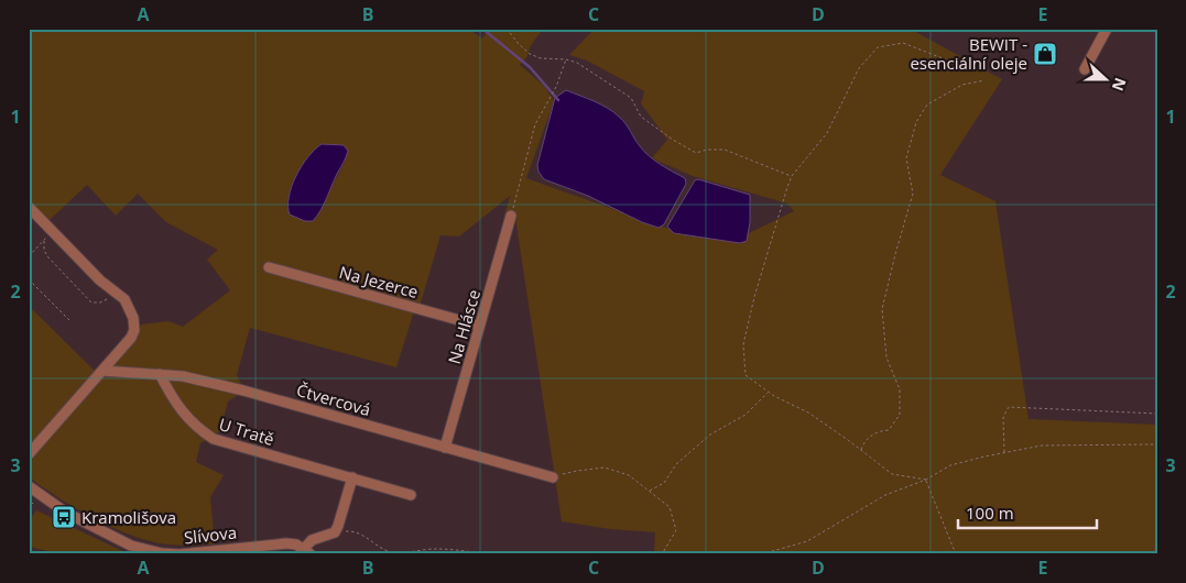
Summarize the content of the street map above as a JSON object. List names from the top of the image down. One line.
{"streets":{"street":["Na Jezerce","Na Hlásce","Čtvercová","U Tratě","Slívova"]},"crossings":[["Na Jezerce","Na Hlásce"],["Na Hlásce","Čtvercová"],["Čtvercová","U Tratě"]],"places":{"shop":["BEWIT - esenciální oleje"],"bus stop":["Kramolišova"]},"scale_bar":"100 m","north":"right","grid":{"columns":["A","B","C","D","E"],"rows":["1","2","3"]}}
